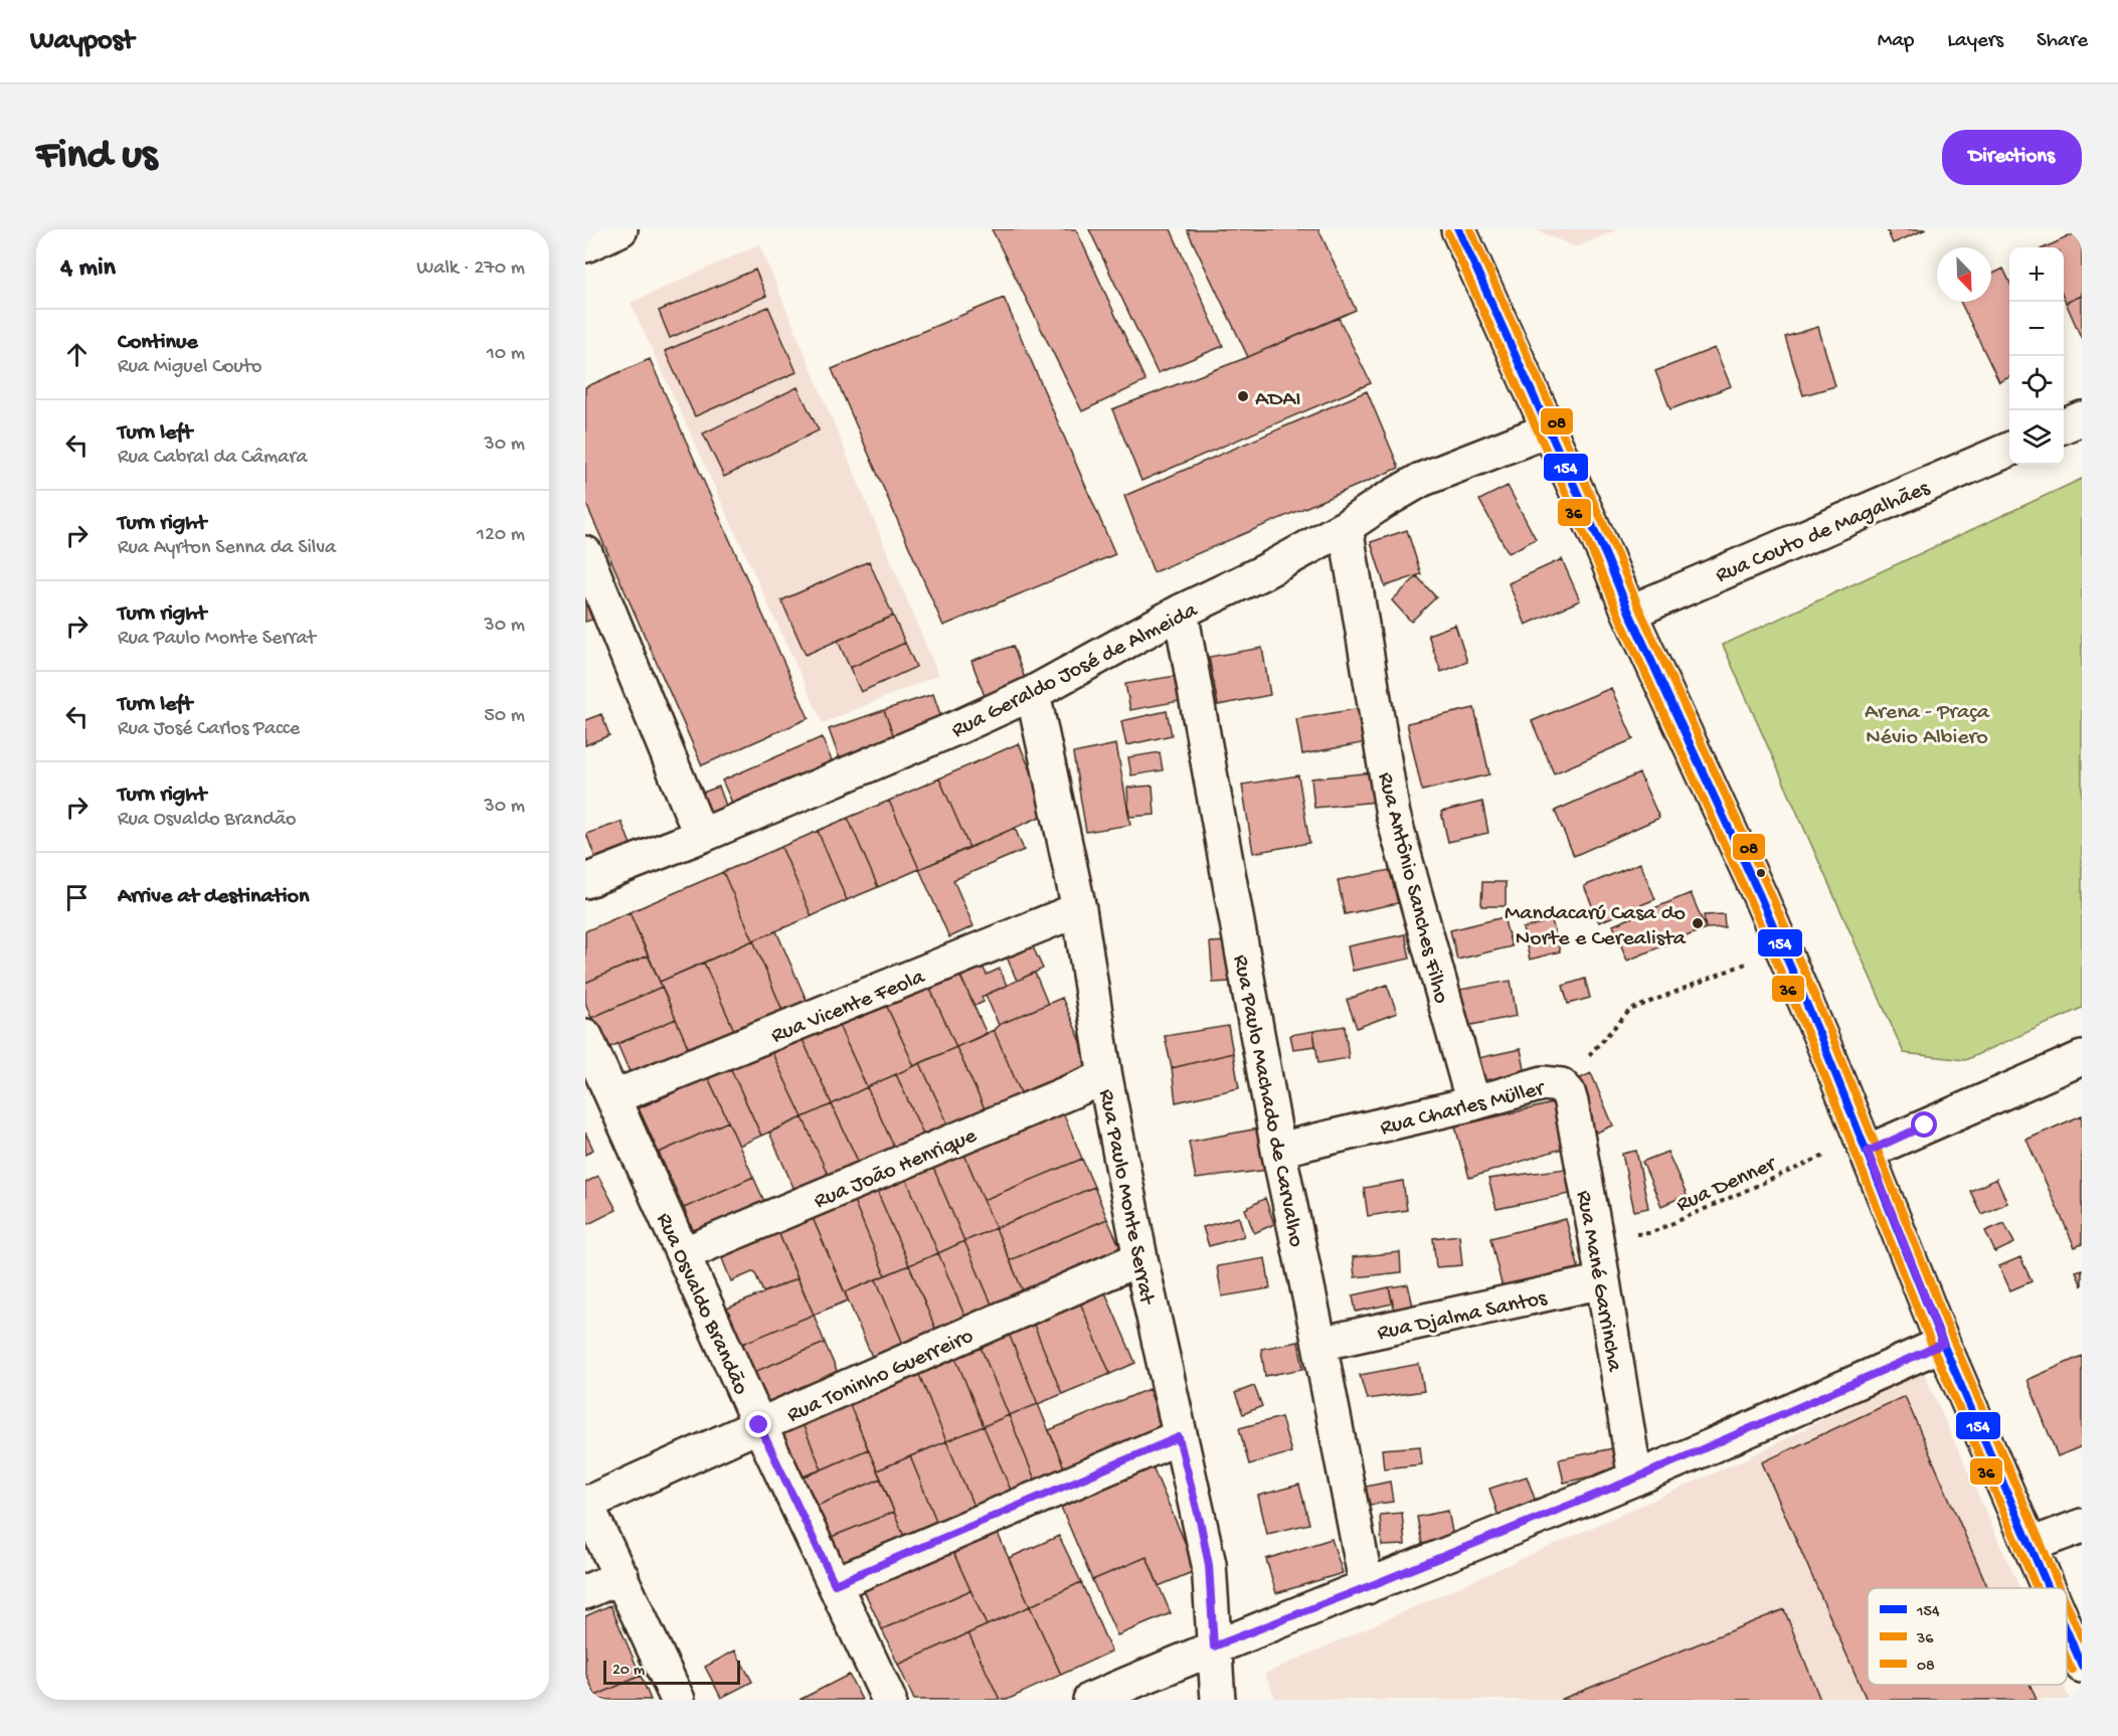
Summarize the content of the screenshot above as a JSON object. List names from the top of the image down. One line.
{"streets":{"street":["Rua Couto de Magalhães","Rua Geraldo José de Almeida","Rua Antônio Sanches Filho","Rua Vicente Feola","Rua Paulo Machado de Carvalho","Rua Charles Müller","Rua João Henrique","Rua Paulo Monte Serrat","Rua Mané Garrincha","Rua Osvaldo Brandão","Rua Djalma Santos","Rua Toninho Guerreiro"],"path":["Rua Denner"]},"crossings":[["Rua Geraldo José de Almeida","Rua Antônio Sanches Filho"],["Rua Geraldo José de Almeida","Rua Paulo Machado de Carvalho"],["Rua Geraldo José de Almeida","Rua Paulo Monte Serrat"],["Rua Antônio Sanches Filho","Rua Charles Müller"],["Rua Vicente Feola","Rua Paulo Monte Serrat"],["Rua Vicente Feola","Rua Osvaldo Brandão"],["Rua Paulo Machado de Carvalho","Rua Charles Müller"],["Rua Paulo Machado de Carvalho","Rua Djalma Santos"],["Rua Charles Müller","Rua Mané Garrincha"],["Rua João Henrique","Rua Paulo Monte Serrat"],["Rua João Henrique","Rua Osvaldo Brandão"],["Rua Denner","Rua Mané Garrincha"],["Rua Paulo Monte Serrat","Rua Toninho Guerreiro"],["Rua Mané Garrincha","Rua Djalma Santos"],["Rua Osvaldo Brandão","Rua Toninho Guerreiro"]],"parks":["Arena - Praça Névio Albiero"],"places":["ADAI","Mandacarú Casa do Norte e Cerealista"],"lines":["transit line 154","transit line 08","transit line 36"],"legend":["154","36","08"],"scale_bar":"20 m","north":"bottom right","page":{"header":"Waypost","nav":["Map","Layers","Share"],"buttons":"Directions","title":"Find us","heading":["4 min","Walk · 270 m"],"map_buttons":["+","−"],"list":[["Continue","Rua Miguel Couto","10 m"],["Turn left","Rua Cabral da Câmara","30 m"],["Turn right","Rua Ayrton Senna da Silva","120 m"],["Turn right","Rua Paulo Monte Serrat","30 m"],["Turn left","Rua José Carlos Pacce","50 m"],["Turn right","Rua Osvaldo Brandão","30 m"],"Arrive at destination"],"scale":"20 m"}}
